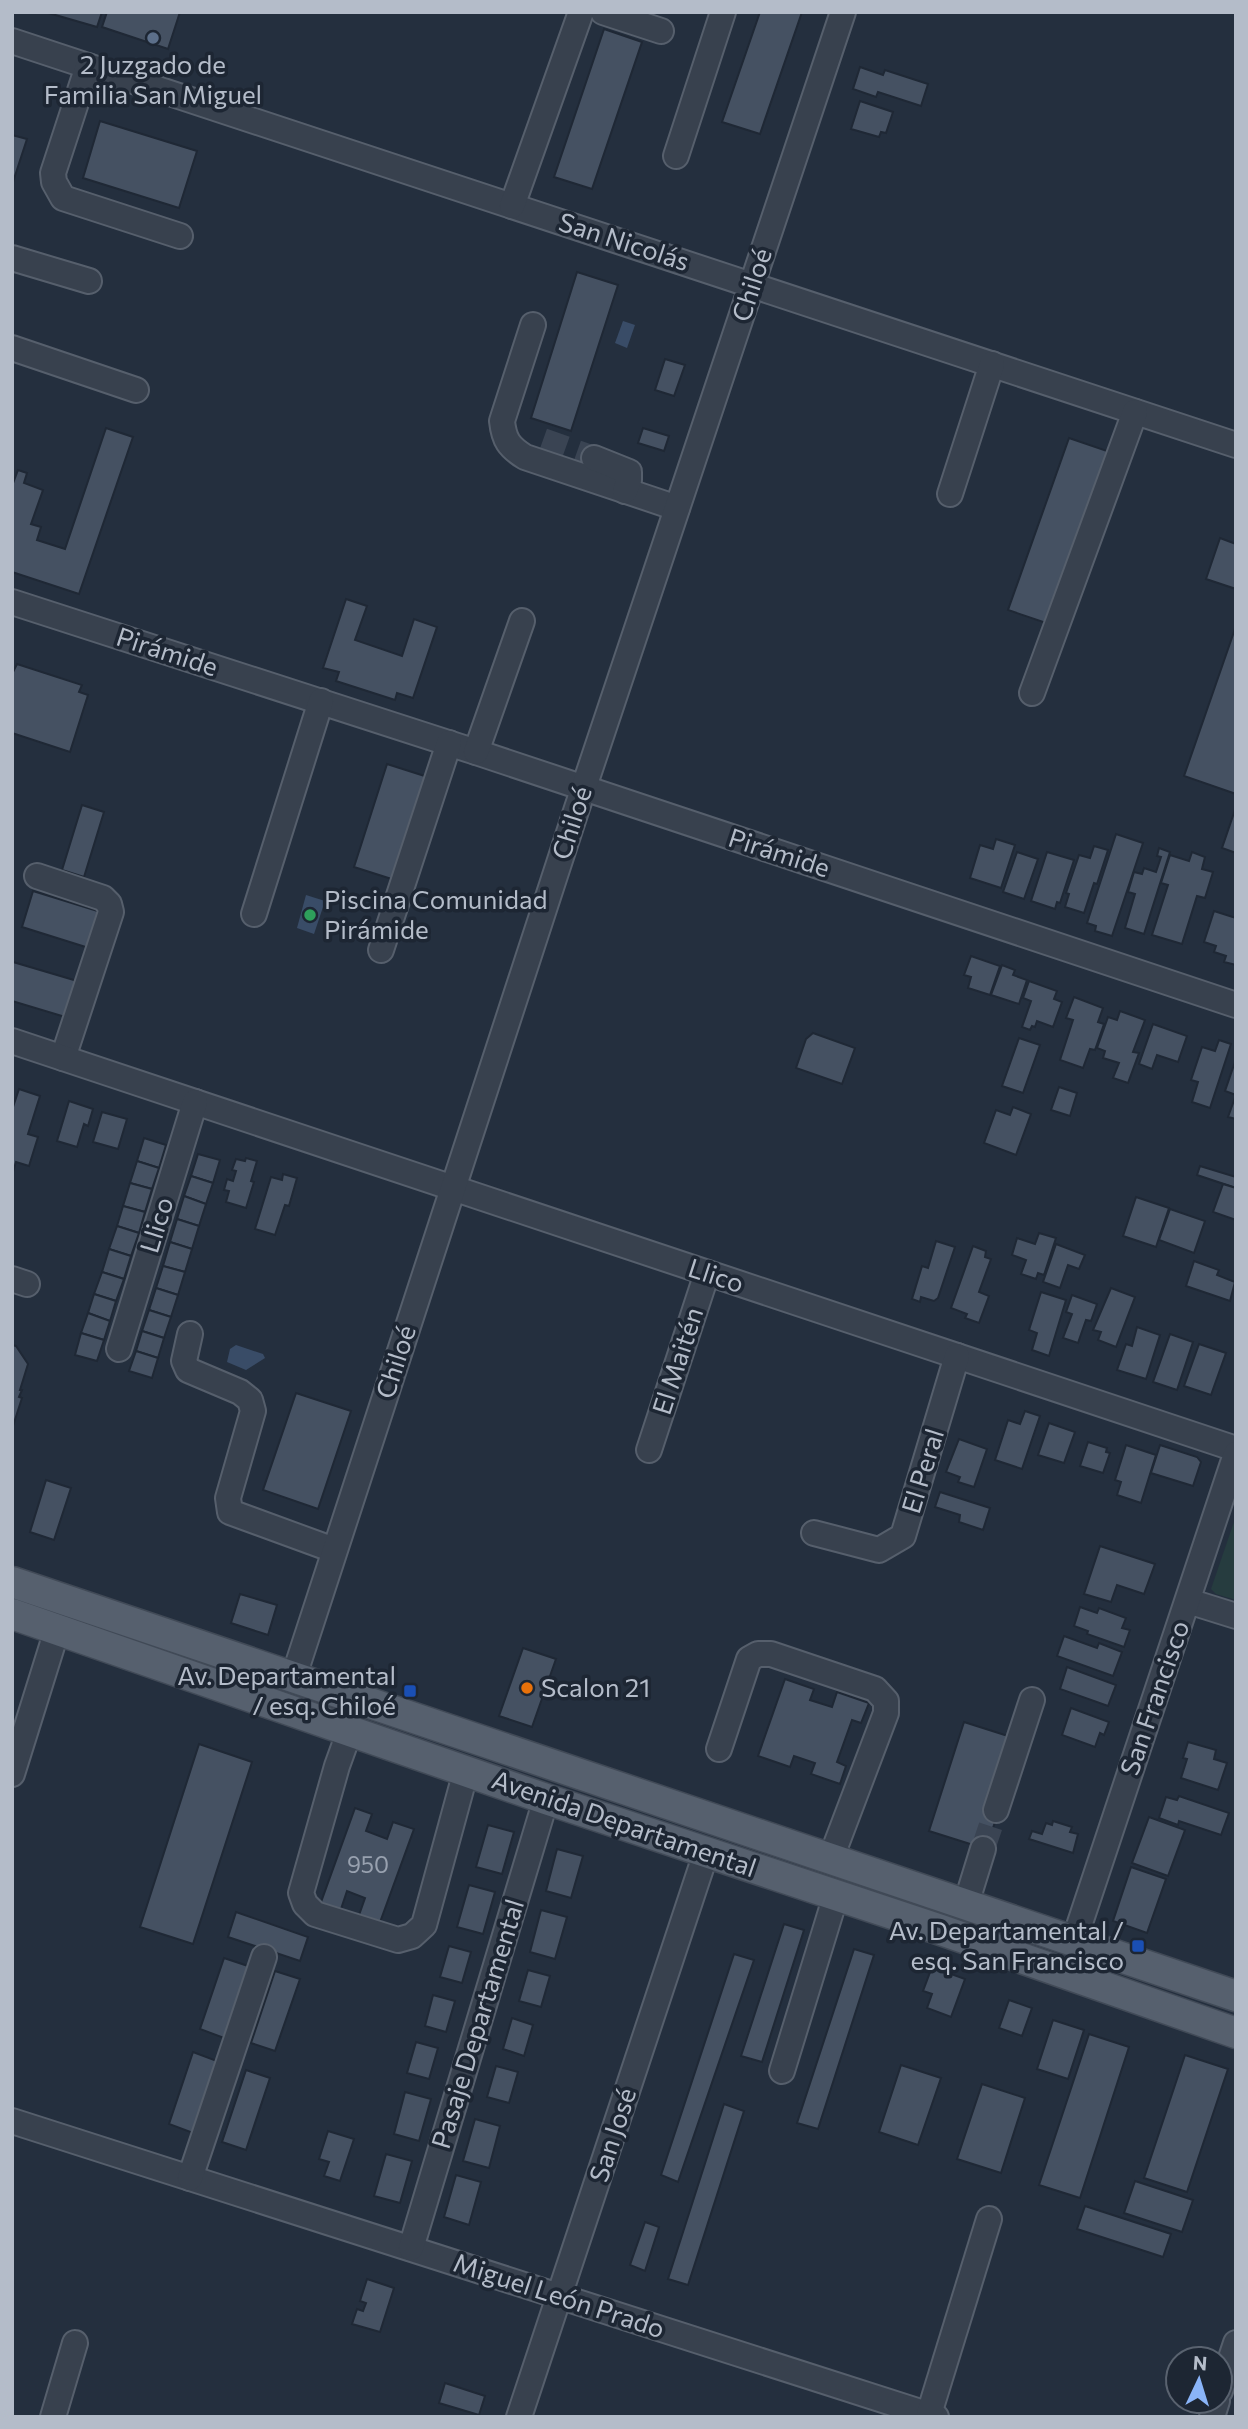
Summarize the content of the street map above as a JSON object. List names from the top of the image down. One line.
{"streets":{"main road":["Avenida Departamental"],"street":["San Nicolás","Chiloé","Pirámide","Llico","El Maitén","El Peral","San Francisco","Pasaje Departamental","San José","Miguel León Prado"]},"crossings":[["San Nicolás","Chiloé"],["Chiloé","Pirámide"],["Chiloé","Llico"],["Chiloé","Avenida Departamental"],["Llico","El Maitén"],["Llico","El Peral"],["San Francisco","Avenida Departamental"],["Avenida Departamental","Pasaje Departamental"],["Avenida Departamental","San José"],["Pasaje Departamental","Miguel León Prado"],["San José","Miguel León Prado"]],"places":{"other":["2 Juzgado de Familia San Miguel","Piscina Comunidad Pirámide","Scalon 21"],"transit":["Av. Departamental / esq. Chiloé","Av. Departamental / esq. San Francisco"]},"house_numbers":["950"],"north":"top"}
